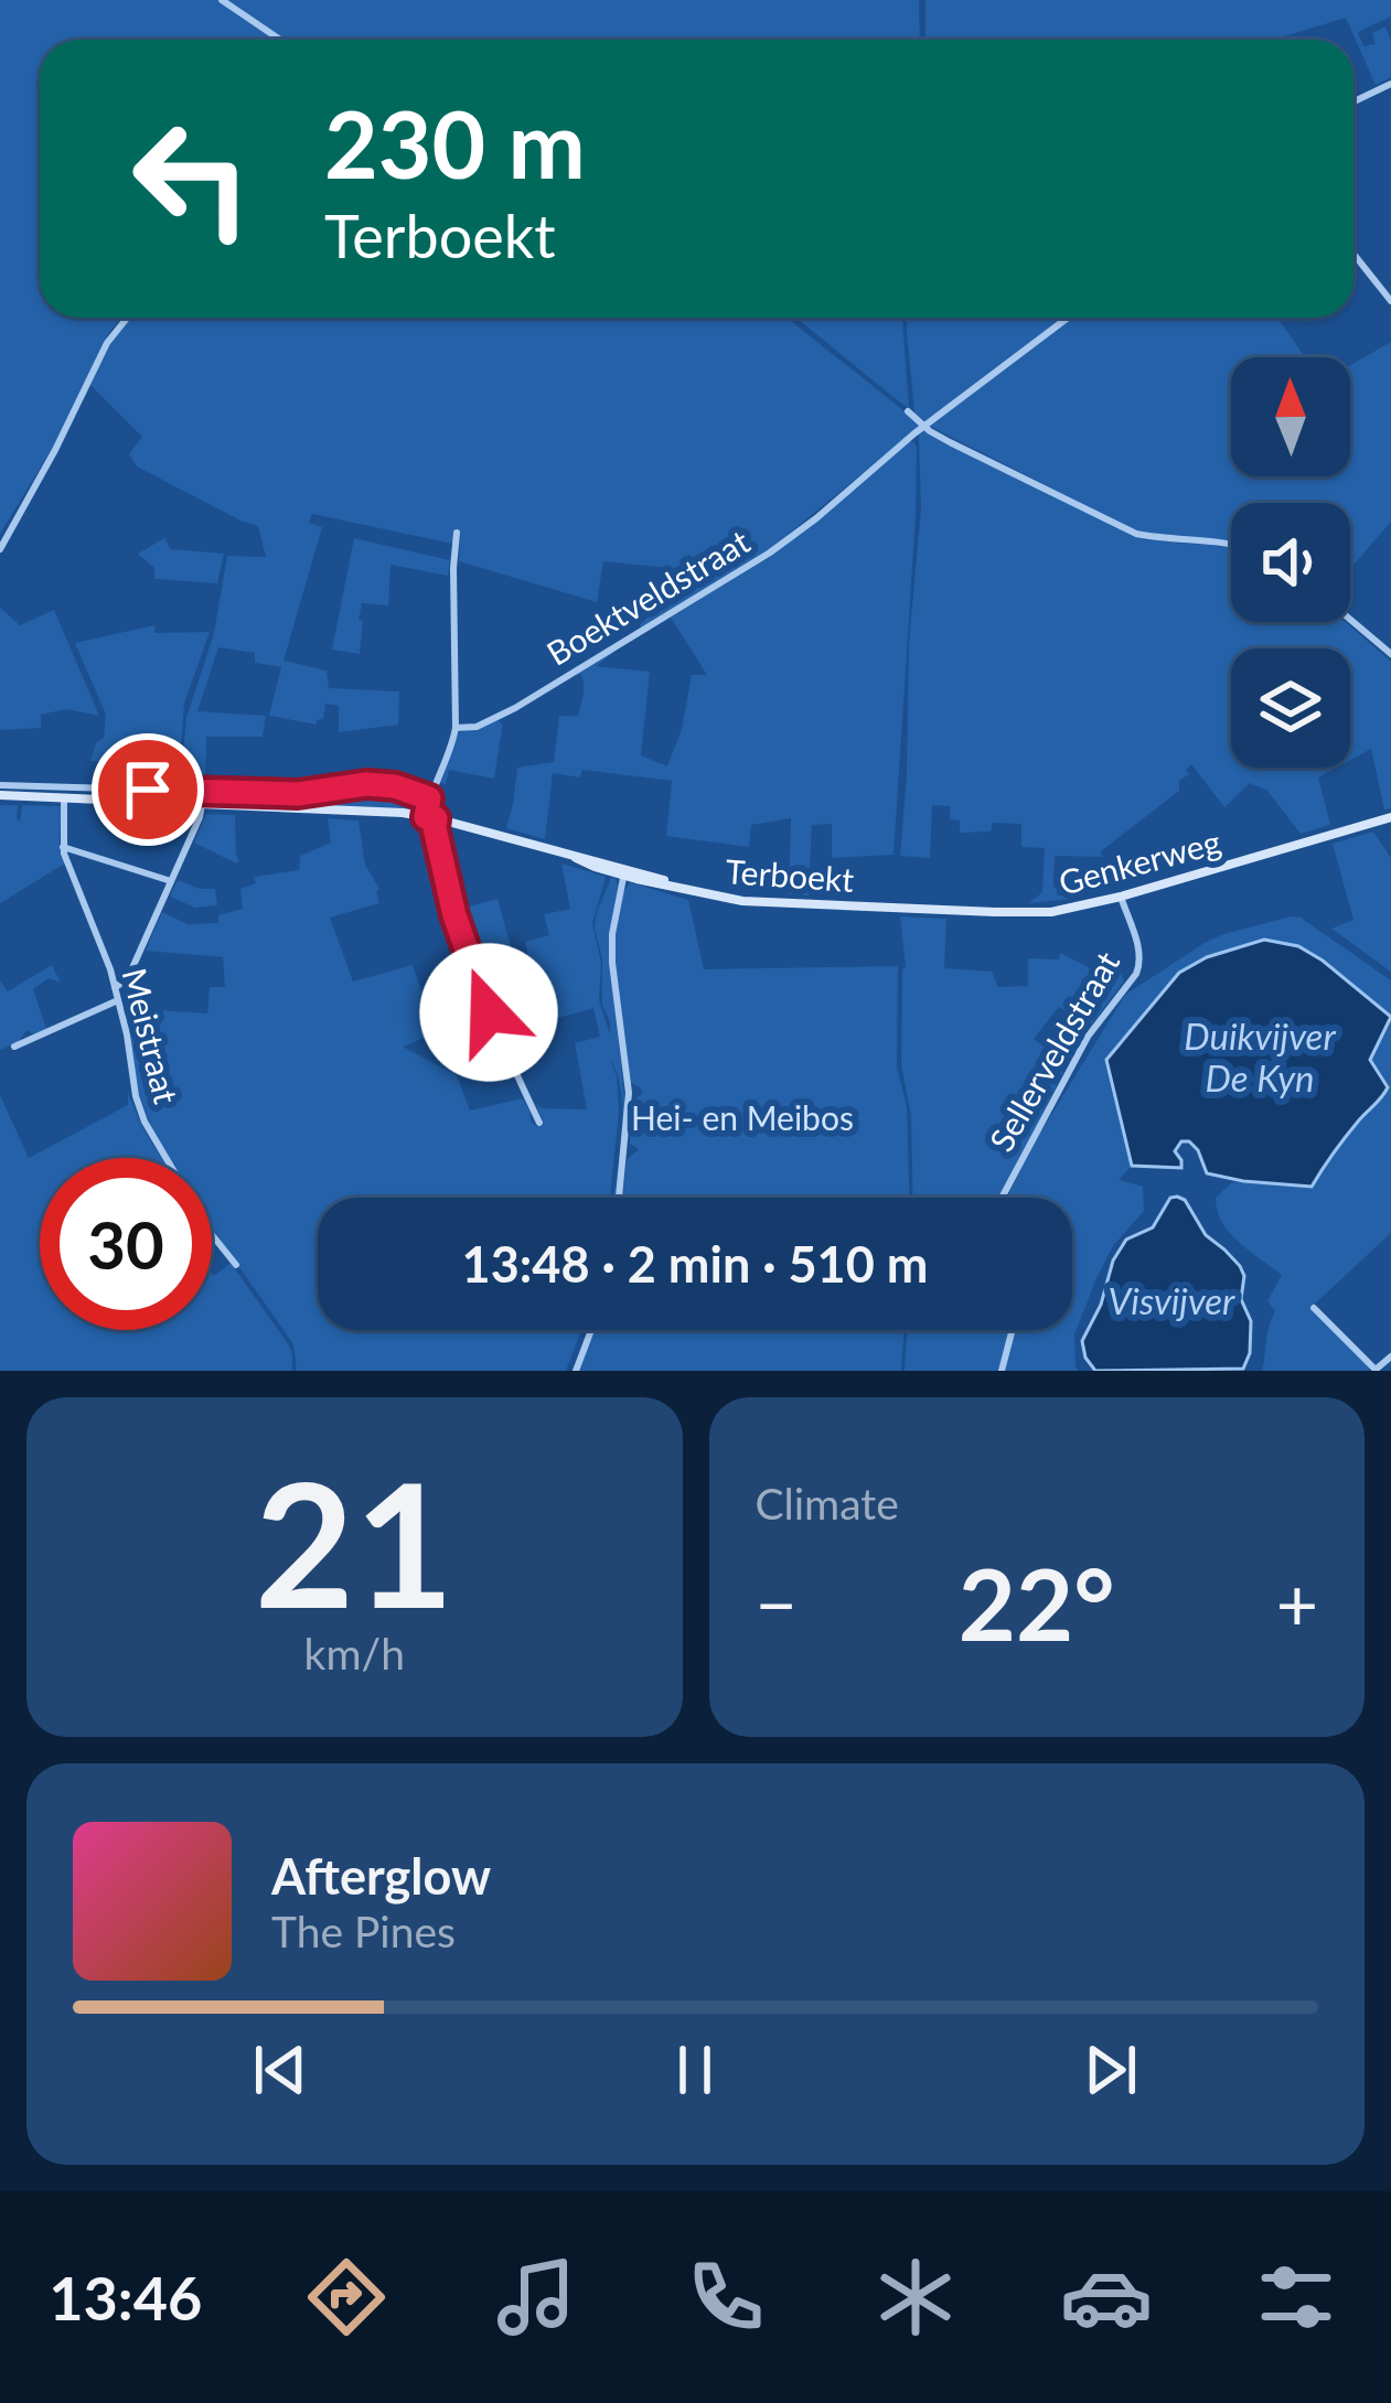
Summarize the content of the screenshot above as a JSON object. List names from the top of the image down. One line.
{"streets":{"main road":["Genkerweg","Terboekt"],"street":["Boektveldstraat","Meistraat","Sellerveldstraat"]},"crossings":[["Genkerweg","Terboekt"],["Genkerweg","Sellerveldstraat"],["Terboekt","Meistraat"]],"water":["Duikvijver De Kyn","Visvijver"],"parks":["Hei- en Meibos"],"north":"top","page":{"turn":["230 m","Terboekt"],"limit":"30","trip":"13:48 · 2 min · 510 m","tile":[["21","km/h"],"Climate"],"heat":["−","22°","+"],"song":["Afterglow","The Pines"],"tabs":"13:46"}}
